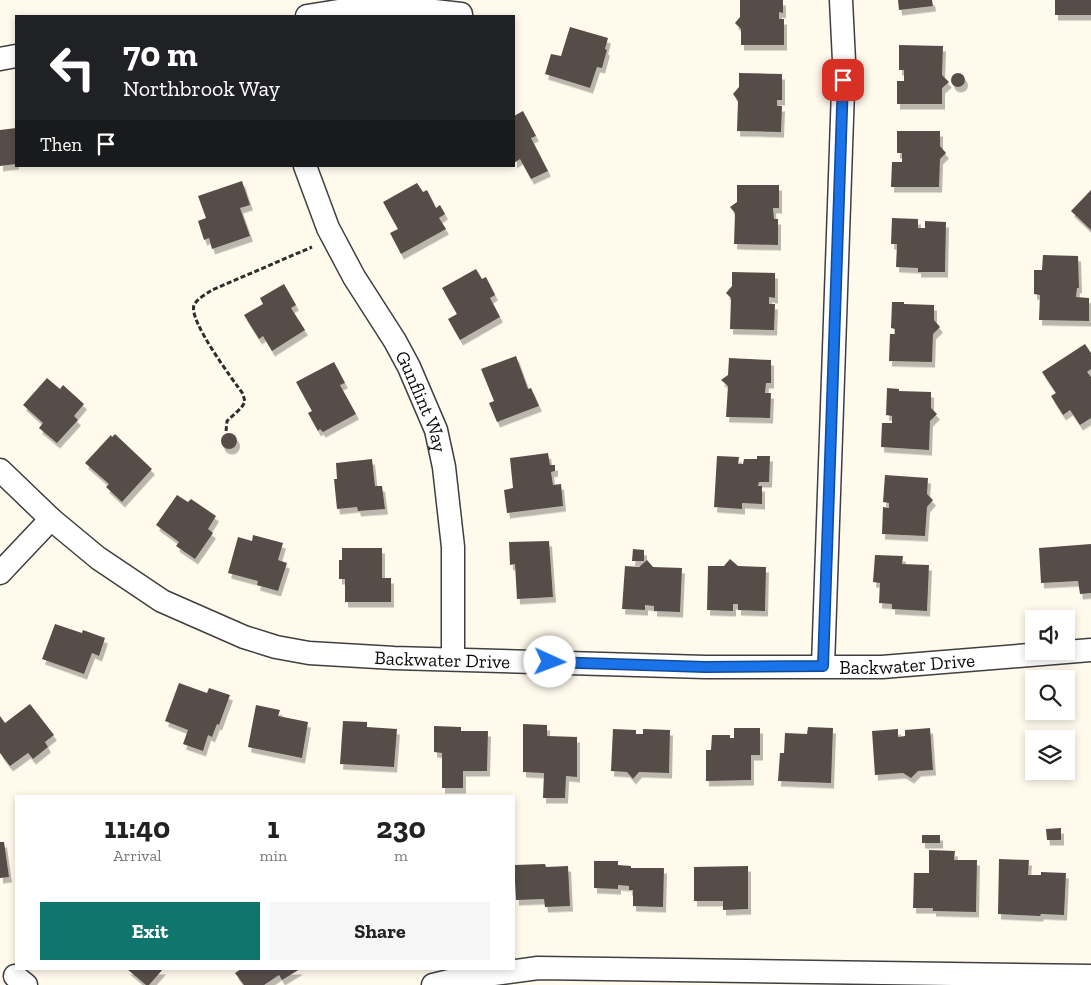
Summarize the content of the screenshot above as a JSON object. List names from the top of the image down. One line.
{"streets":{"street":["Gunflint Way","Backwater Drive"]},"crossings":[["Gunflint Way","Backwater Drive"]],"page":{"turn":["70 m","Northbrook Way"],"then":"Then","eta":["11:40","Arrival","1","min","230","m"],"buttons":["Exit","Share"]}}
